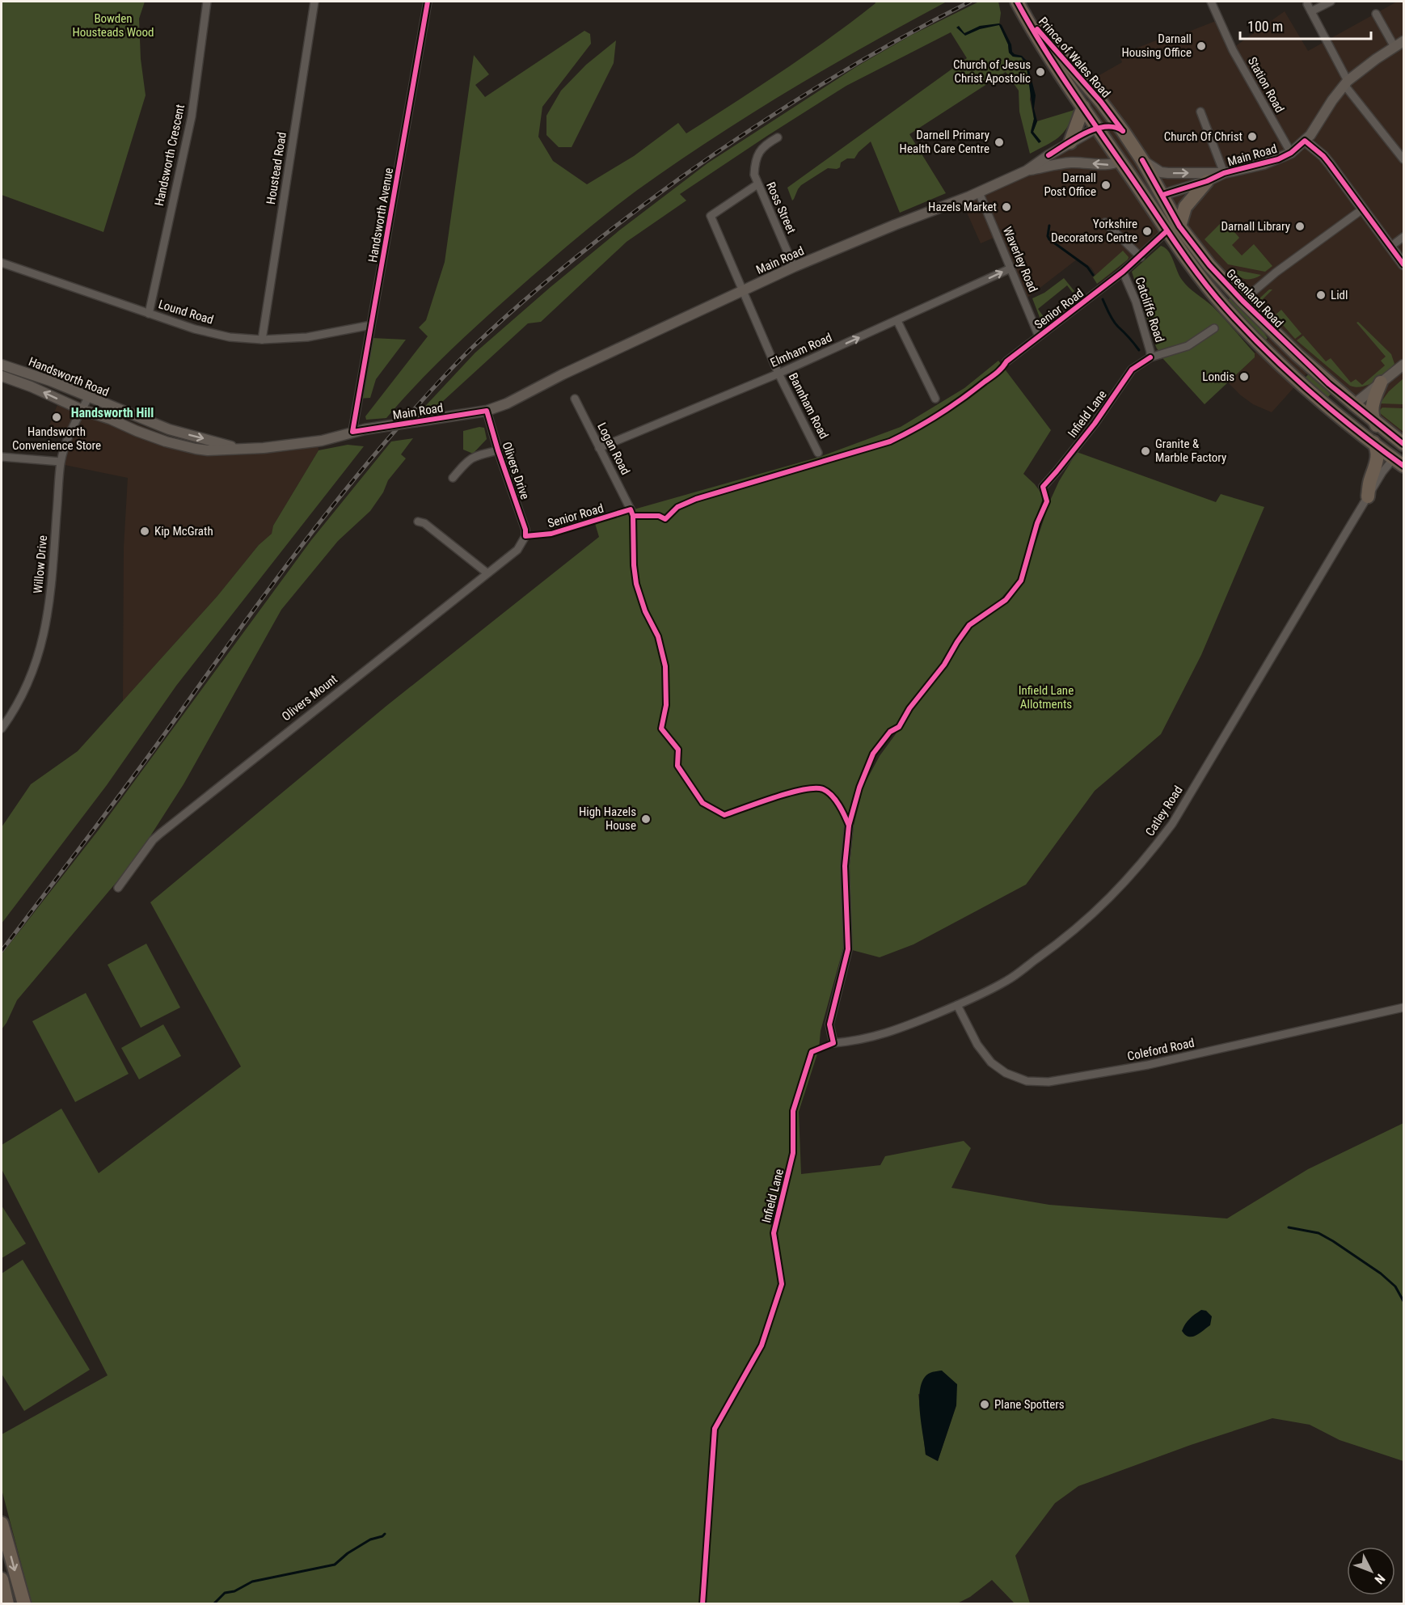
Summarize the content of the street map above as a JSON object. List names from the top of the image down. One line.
{"streets":{"highway":["Prince of Wales Road","Greenland Road"],"main road":["Main Road","Handsworth Road"],"street":["Station Road","Handsworth Crescent","Houstead Road","Ross Street","Handsworth Avenue","Waverley Road","Senior Road","Catcliffe Road","Lound Road","Elmham Road","Bannham Road","Infield Lane","Logan Road","Olivers Drive","Willow Drive","Olivers Mount","Catley Road","Coleford Road"]},"crossings":[["Prince of Wales Road","Main Road"],["Prince of Wales Road","Greenland Road"],["Station Road","Main Road"],["Handsworth Crescent","Lound Road"],["Main Road","Ross Street"],["Main Road","Handsworth Avenue"],["Main Road","Waverley Road"],["Main Road","Greenland Road"],["Main Road","Handsworth Road"],["Main Road","Bannham Road"],["Main Road","Olivers Drive"],["Houstead Road","Lound Road"],["Ross Street","Bannham Road"],["Handsworth Avenue","Lound Road"],["Handsworth Avenue","Handsworth Road"],["Waverley Road","Senior Road"],["Waverley Road","Elmham Road"],["Greenland Road","Catcliffe Road"],["Greenland Road","Catley Road"],["Senior Road","Catcliffe Road"],["Catcliffe Road","Infield Lane"],["Elmham Road","Bannham Road"],["Elmham Road","Logan Road"],["Handsworth Road","Willow Drive"],["Olivers Drive","Olivers Mount"],["Catley Road","Coleford Road"]],"one_way":["Elmham Road"],"districts":["Handsworth Hill"],"parks":["Bowden Housteads Wood","Infield Lane Allotments"],"places":["Darnall Housing Office","Church of Jesus Christ Apostolic","Church Of Christ","Darnell Primary Health Care Centre","Darnall Post Office","Hazels Market","Darnall Library","Yorkshire Decorators Centre","Lidl","Londis","Handsworth Convenience Store","Granite & Marble Factory","Kip McGrath","High Hazels House","Plane Spotters"],"scale_bar":"100 m","north":"bottom right"}
